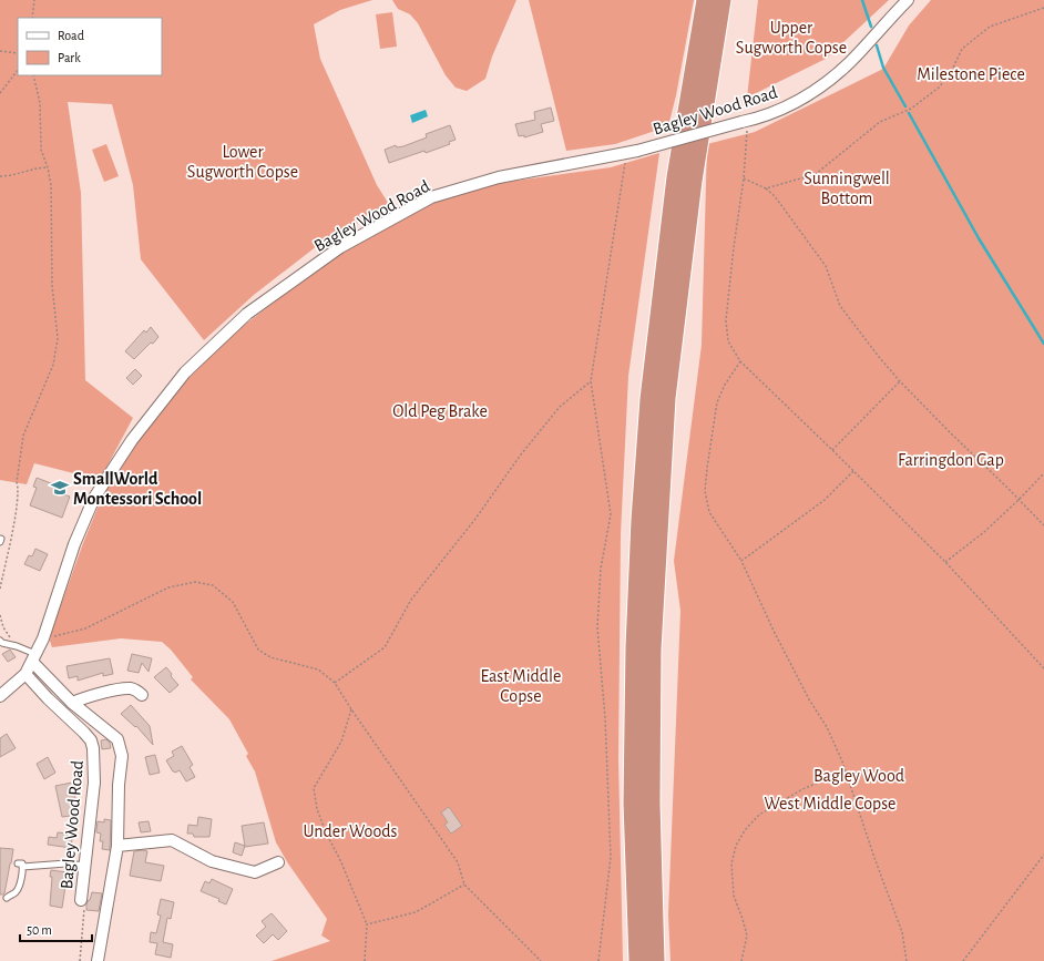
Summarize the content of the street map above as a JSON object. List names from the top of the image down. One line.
{"streets":{"street":["Bagley Wood Road"]},"parks":["Upper Sugworth Copse","Milestone Piece","Lower Sugworth Copse","Sunningwell Bottom","Old Peg Brake","Farringdon Gap","East Middle Copse","Bagley Wood","West Middle Copse","Under Woods"],"places":{"school or university":["SmallWorld Montessori School"]},"legend":["Road","Park"],"scale_bar":"50 m"}
